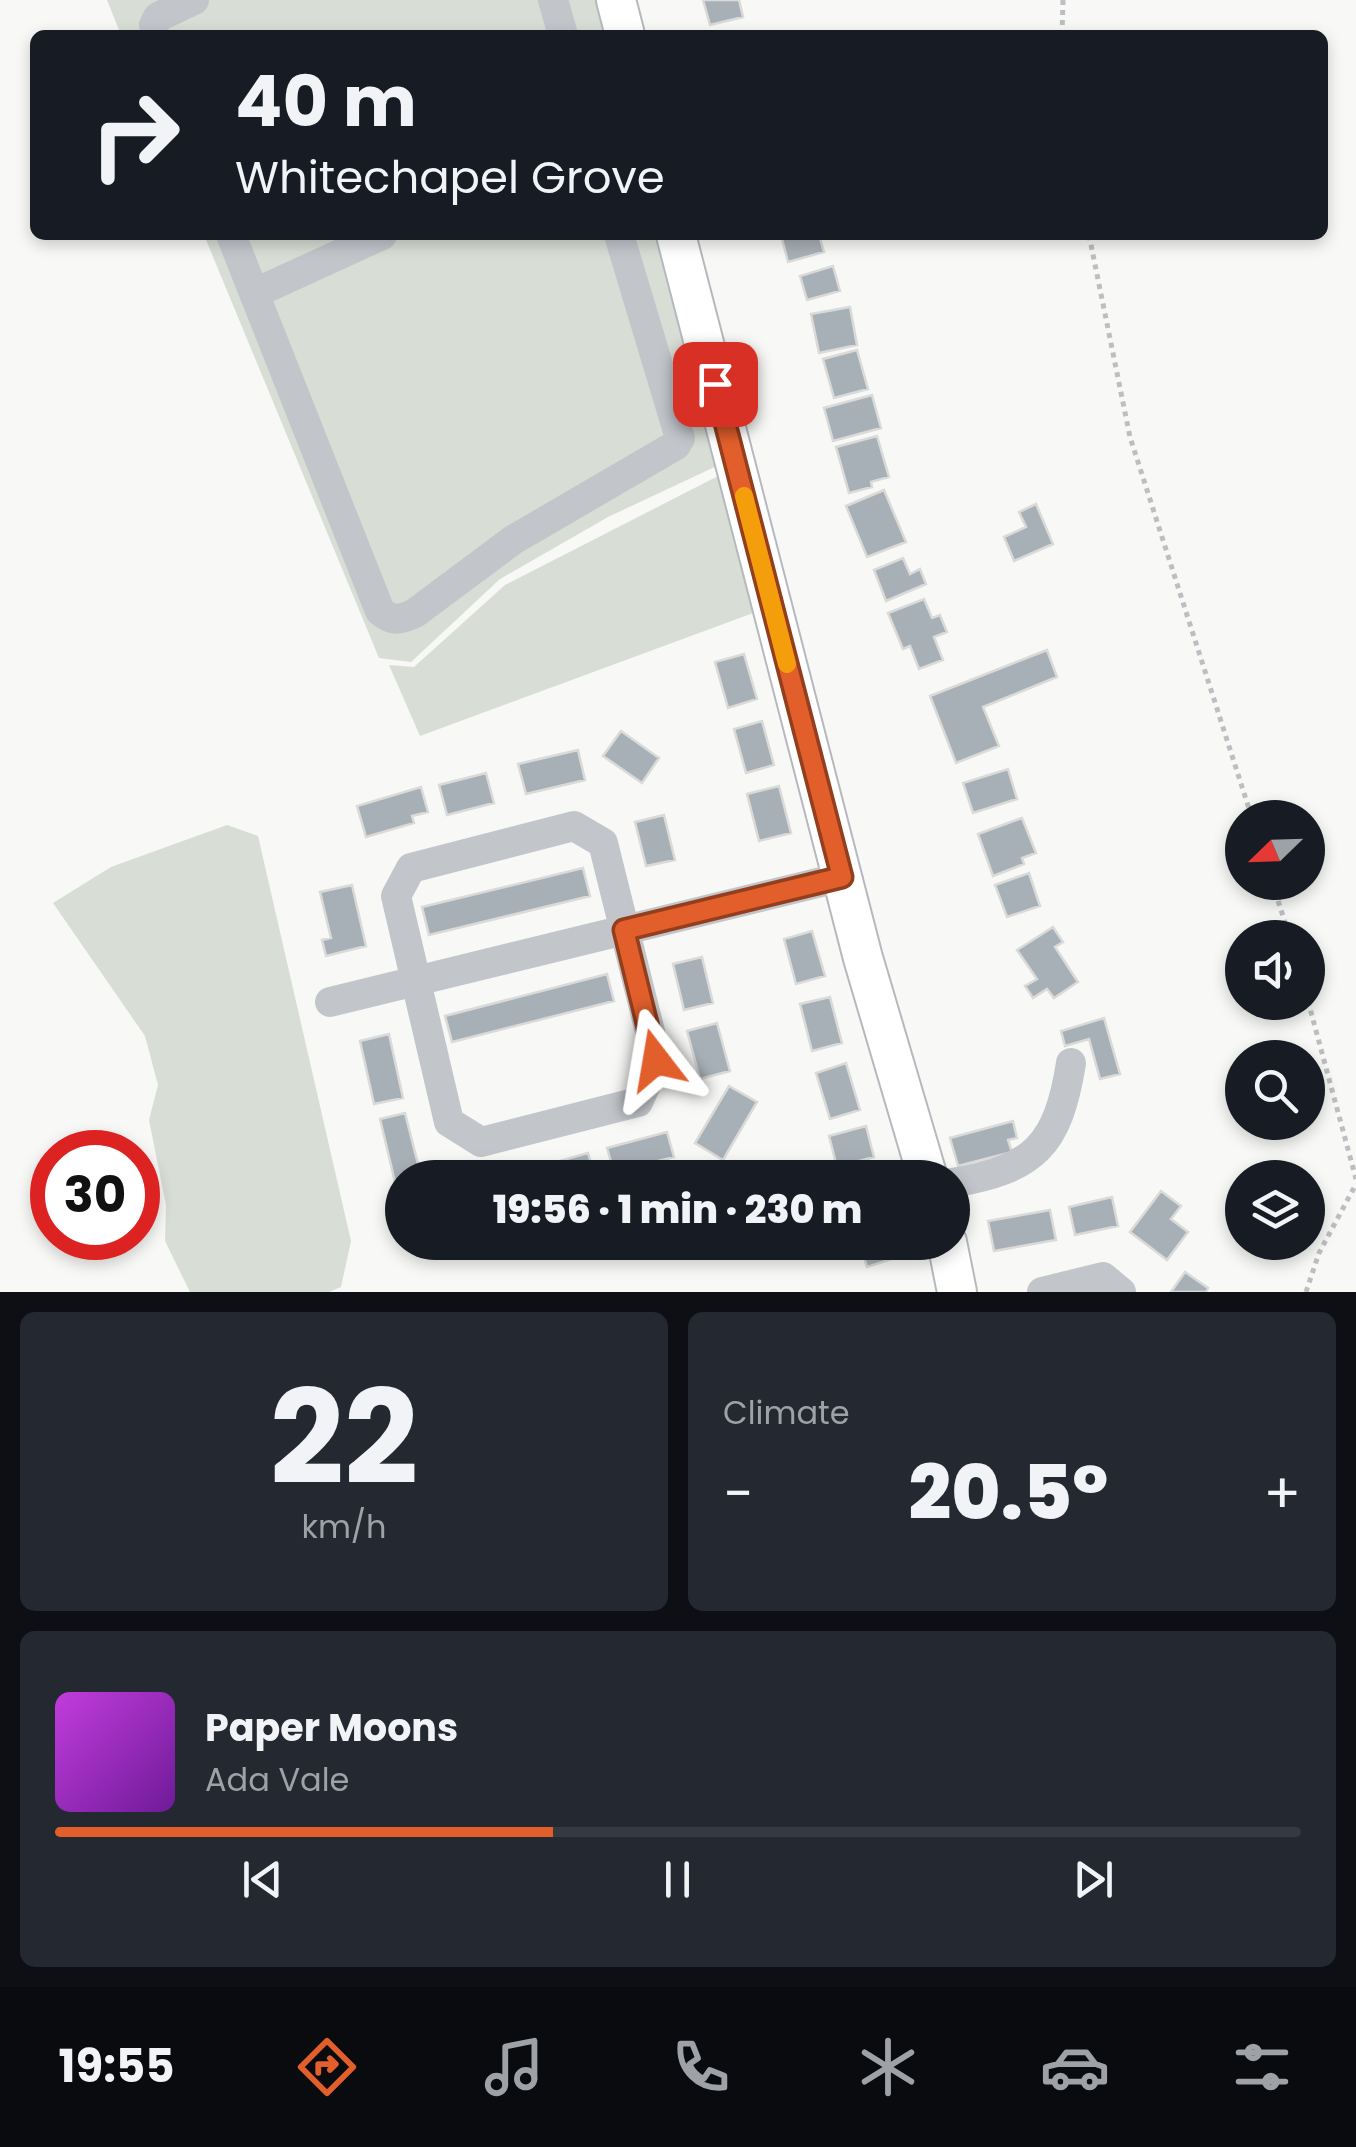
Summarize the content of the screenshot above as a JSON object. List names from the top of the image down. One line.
{"north":"bottom left","page":{"turn":["40 m","Whitechapel Grove"],"limit":"30","trip":"19:56 · 1 min · 230 m","tile":[["22","km/h"],"Climate"],"heat":["−","20.5°","+"],"song":["Paper Moons","Ada Vale"],"tabs":"19:55"}}
